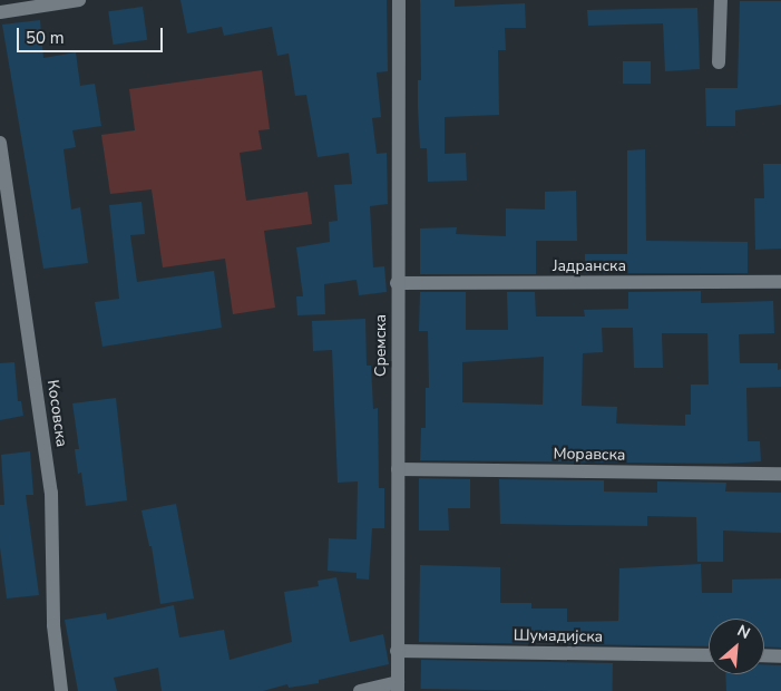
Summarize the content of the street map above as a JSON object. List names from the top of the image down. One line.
{"streets":{"street":["Јадранска","Сремска","Косовска","Моравска","Шумадијска"]},"crossings":[["Јадранска","Сремска"],["Сремска","Моравска"],["Сремска","Шумадијска"]],"scale_bar":"50 m","north":"top right"}
